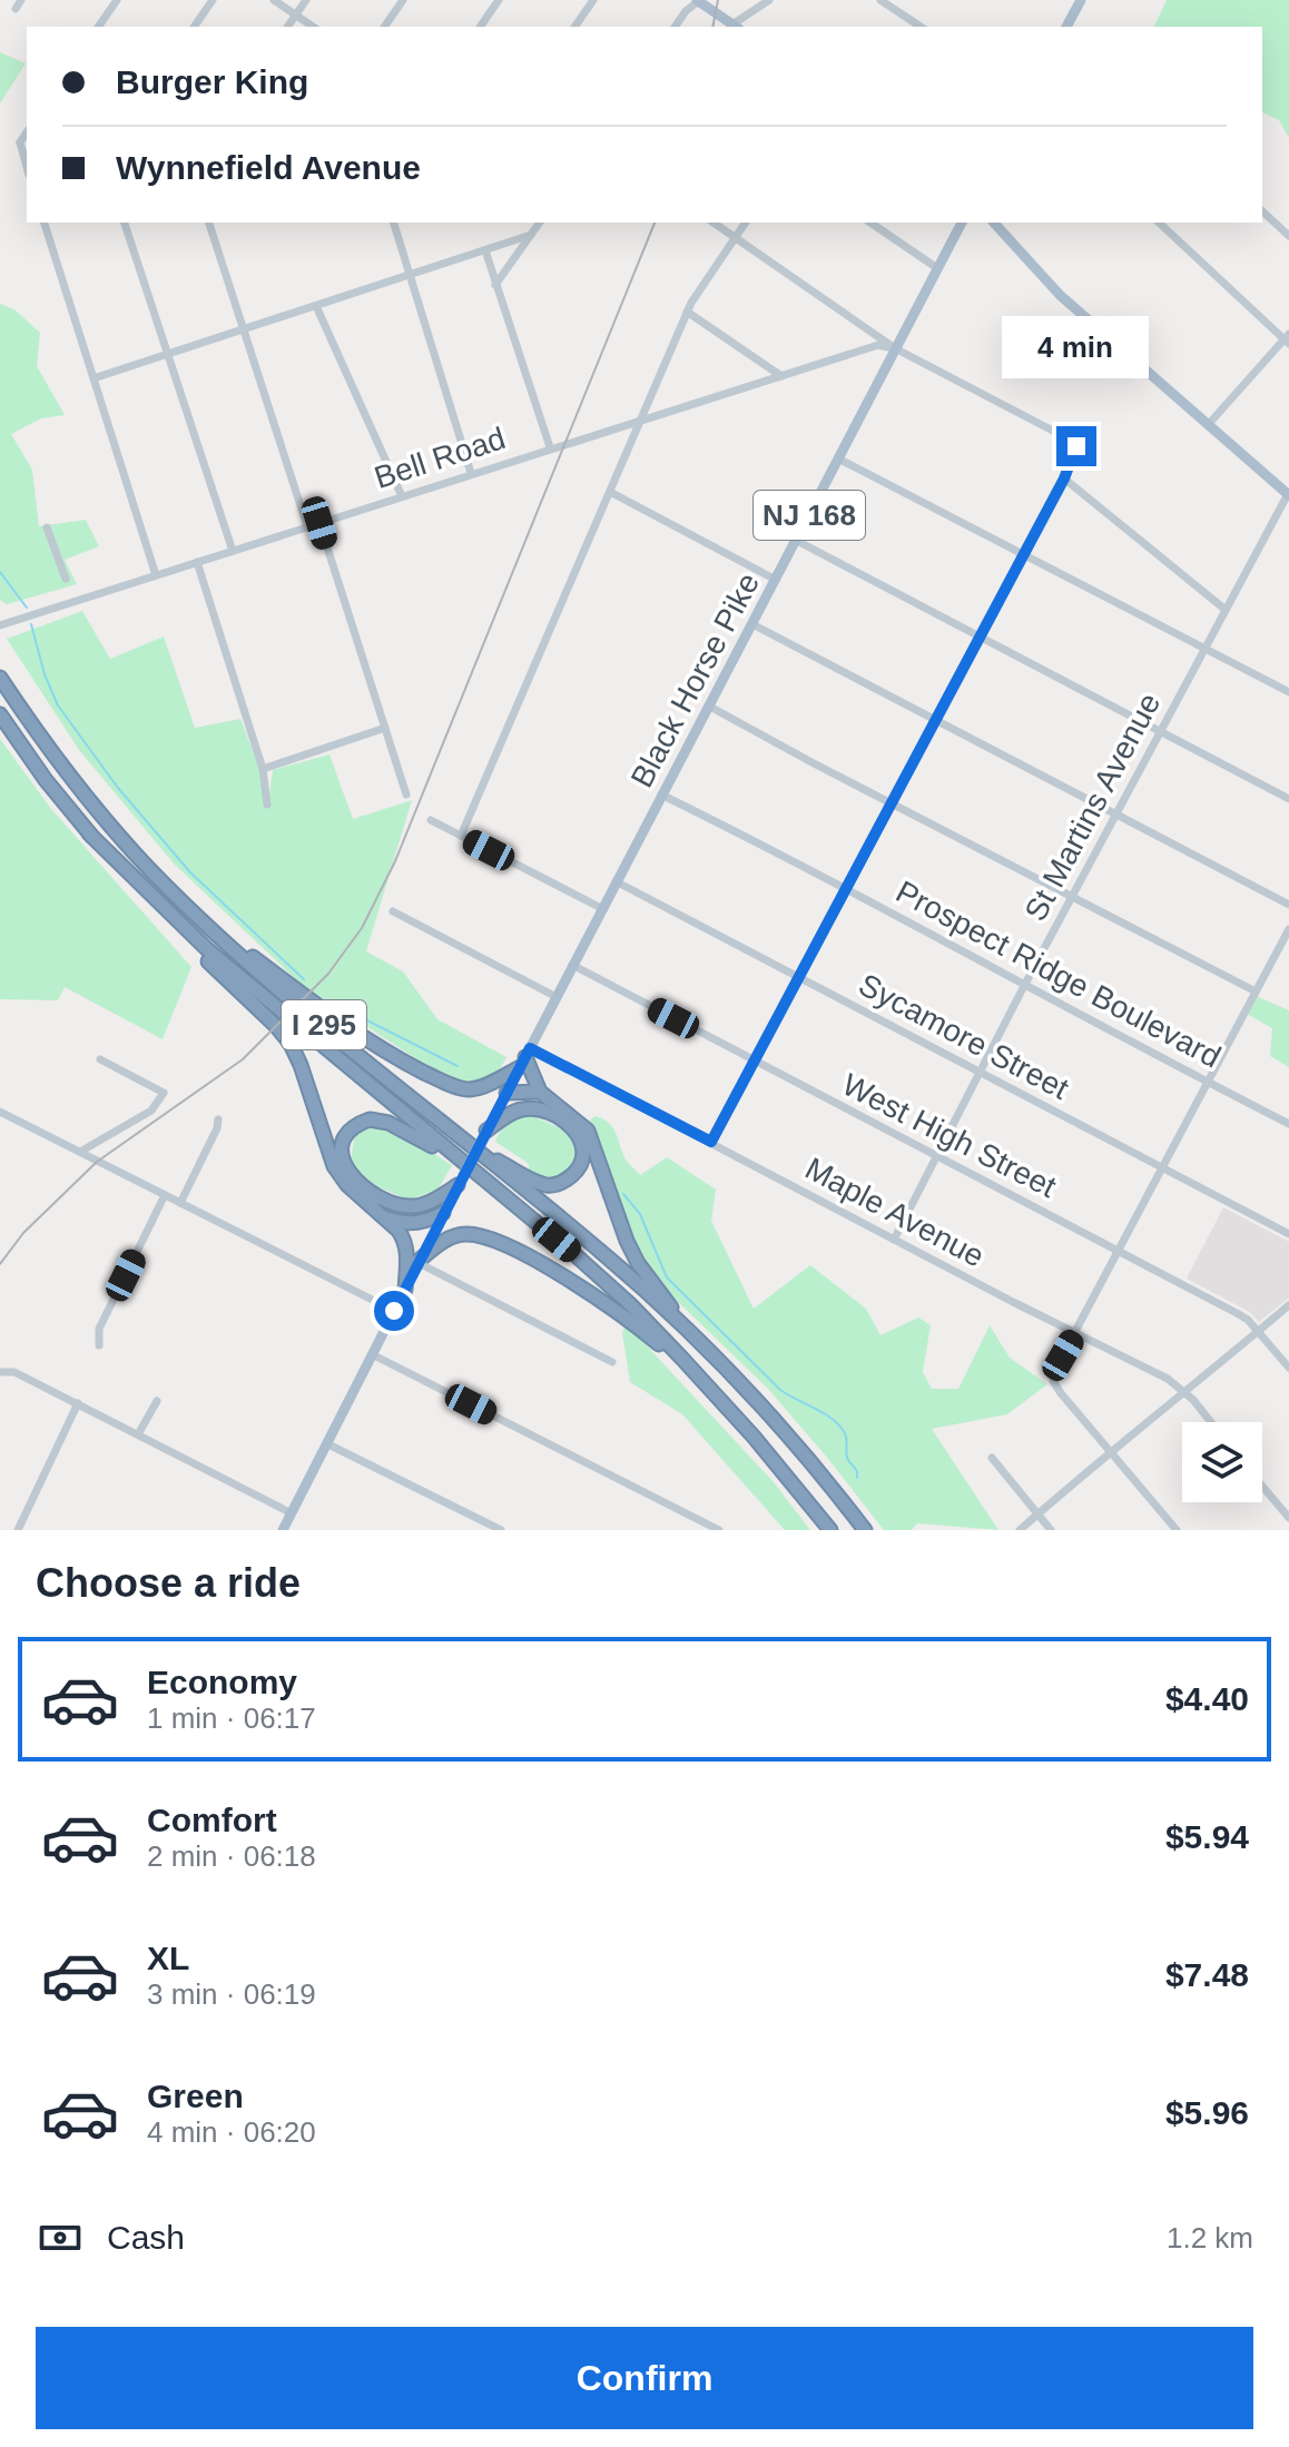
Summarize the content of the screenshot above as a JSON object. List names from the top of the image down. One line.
{"streets":{"highway":["I 295"],"main road":["NJ 168","Black Horse Pike"],"street":["Bell Road","St Martins Avenue","Prospect Ridge Boulevard","Sycamore Street","West High Street","Maple Avenue"]},"crossings":[["Bell Road","Black Horse Pike"],["NJ 168","Black Horse Pike"],["NJ 168","Maple Avenue"],["Black Horse Pike","Prospect Ridge Boulevard"],["Black Horse Pike","Sycamore Street"],["Black Horse Pike","West High Street"],["Black Horse Pike","Maple Avenue"],["St Martins Avenue","Prospect Ridge Boulevard"],["St Martins Avenue","Sycamore Street"],["St Martins Avenue","West High Street"],["St Martins Avenue","Maple Avenue"]],"page":{"banner":["Burger King","Wynnefield Avenue"],"bubble":"4 min","heading":"Choose a ride","list":[{"name":"Economy","note":"1 min · 06:17","value":"$4.40"},{"name":"Comfort","note":"2 min · 06:18","value":"$5.94"},{"name":"XL","note":"3 min · 06:19","value":"$7.48"},{"name":"Green","note":"4 min · 06:20","value":"$5.96"}],"pay":["Cash","1.2 km"],"buttons":"Confirm"}}
